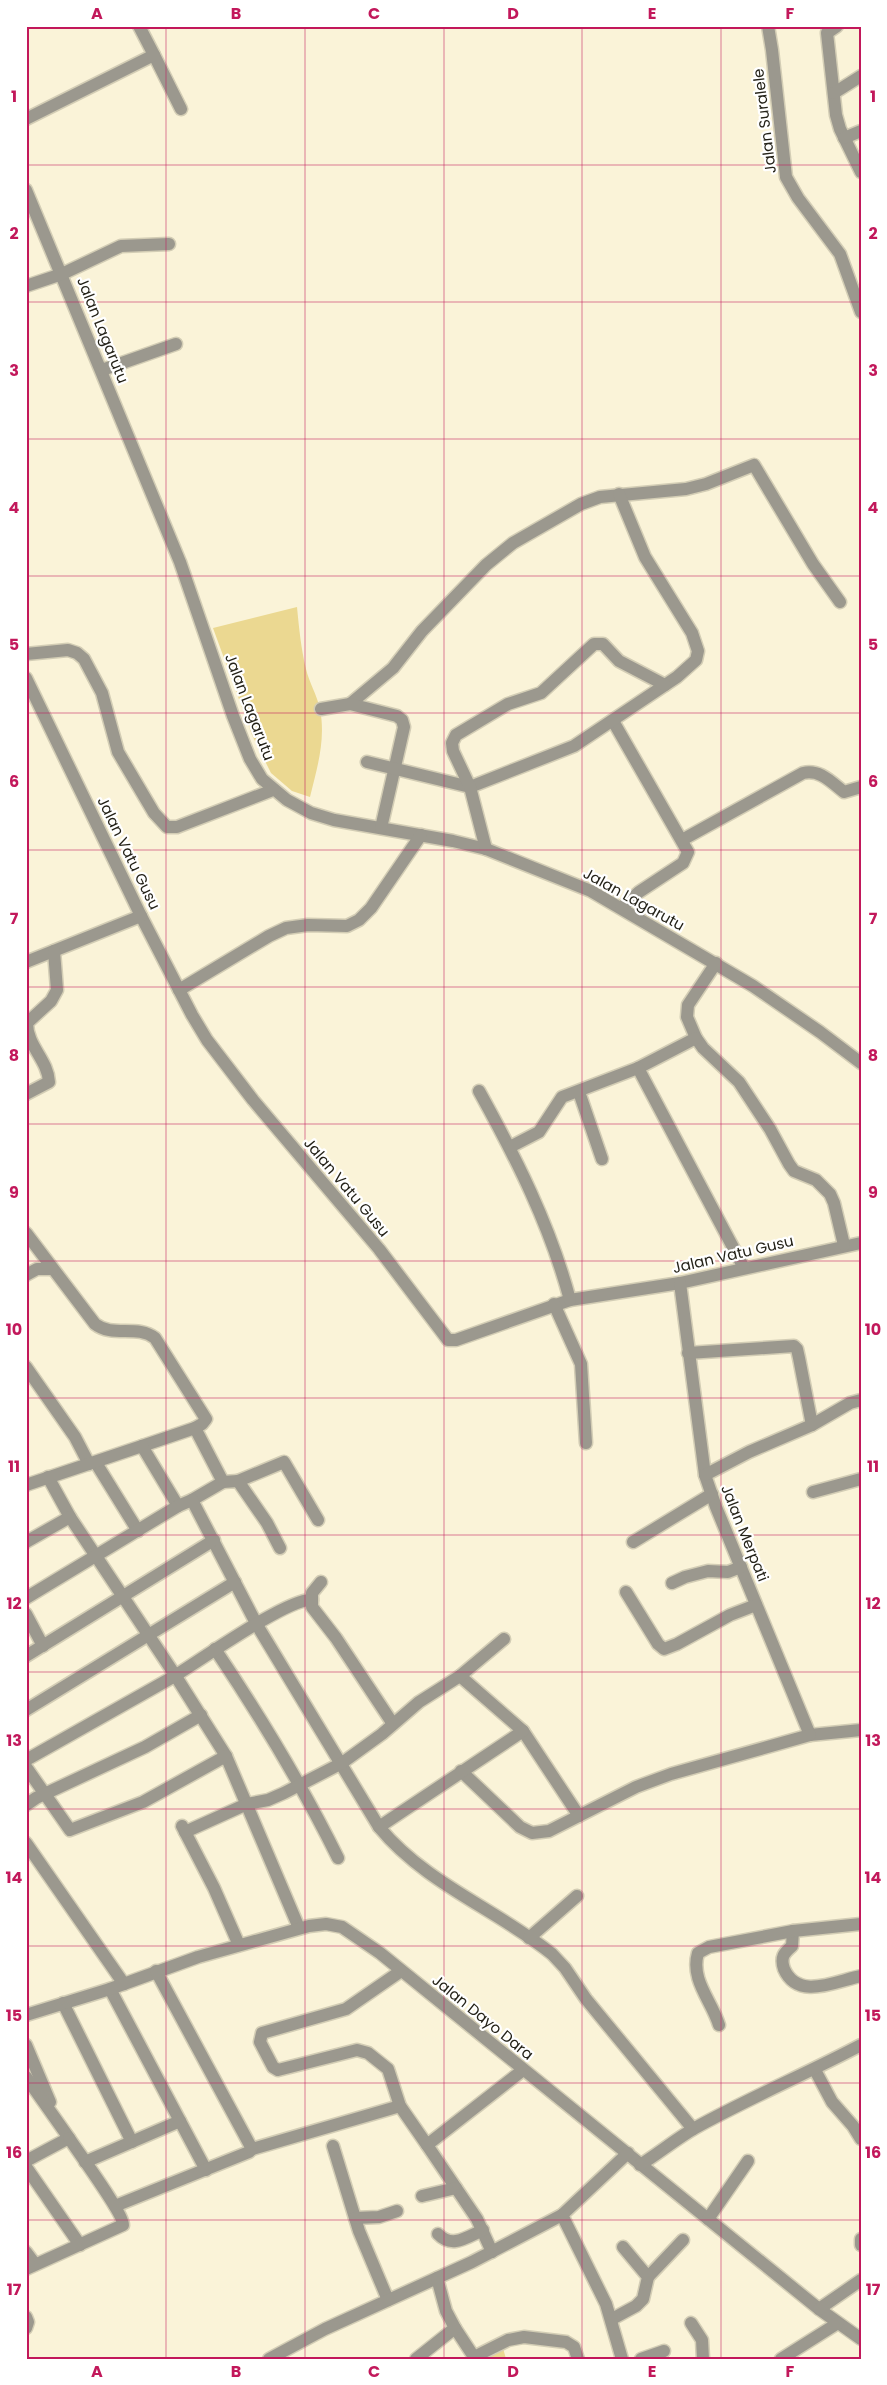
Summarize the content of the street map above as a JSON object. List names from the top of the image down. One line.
{"streets":{"street":["Jalan Suralele","Jalan Lagarutu","Jalan Vatu Gusu","Jalan Merpati","Jalan Dayo Dara"]},"crossings":[["Jalan Vatu Gusu","Jalan Merpati"]],"grid":{"columns":["A","B","C","D","E","F"],"rows":["1","2","3","4","5","6","7","8","9","10","11","12","13","14","15","16","17"]}}
